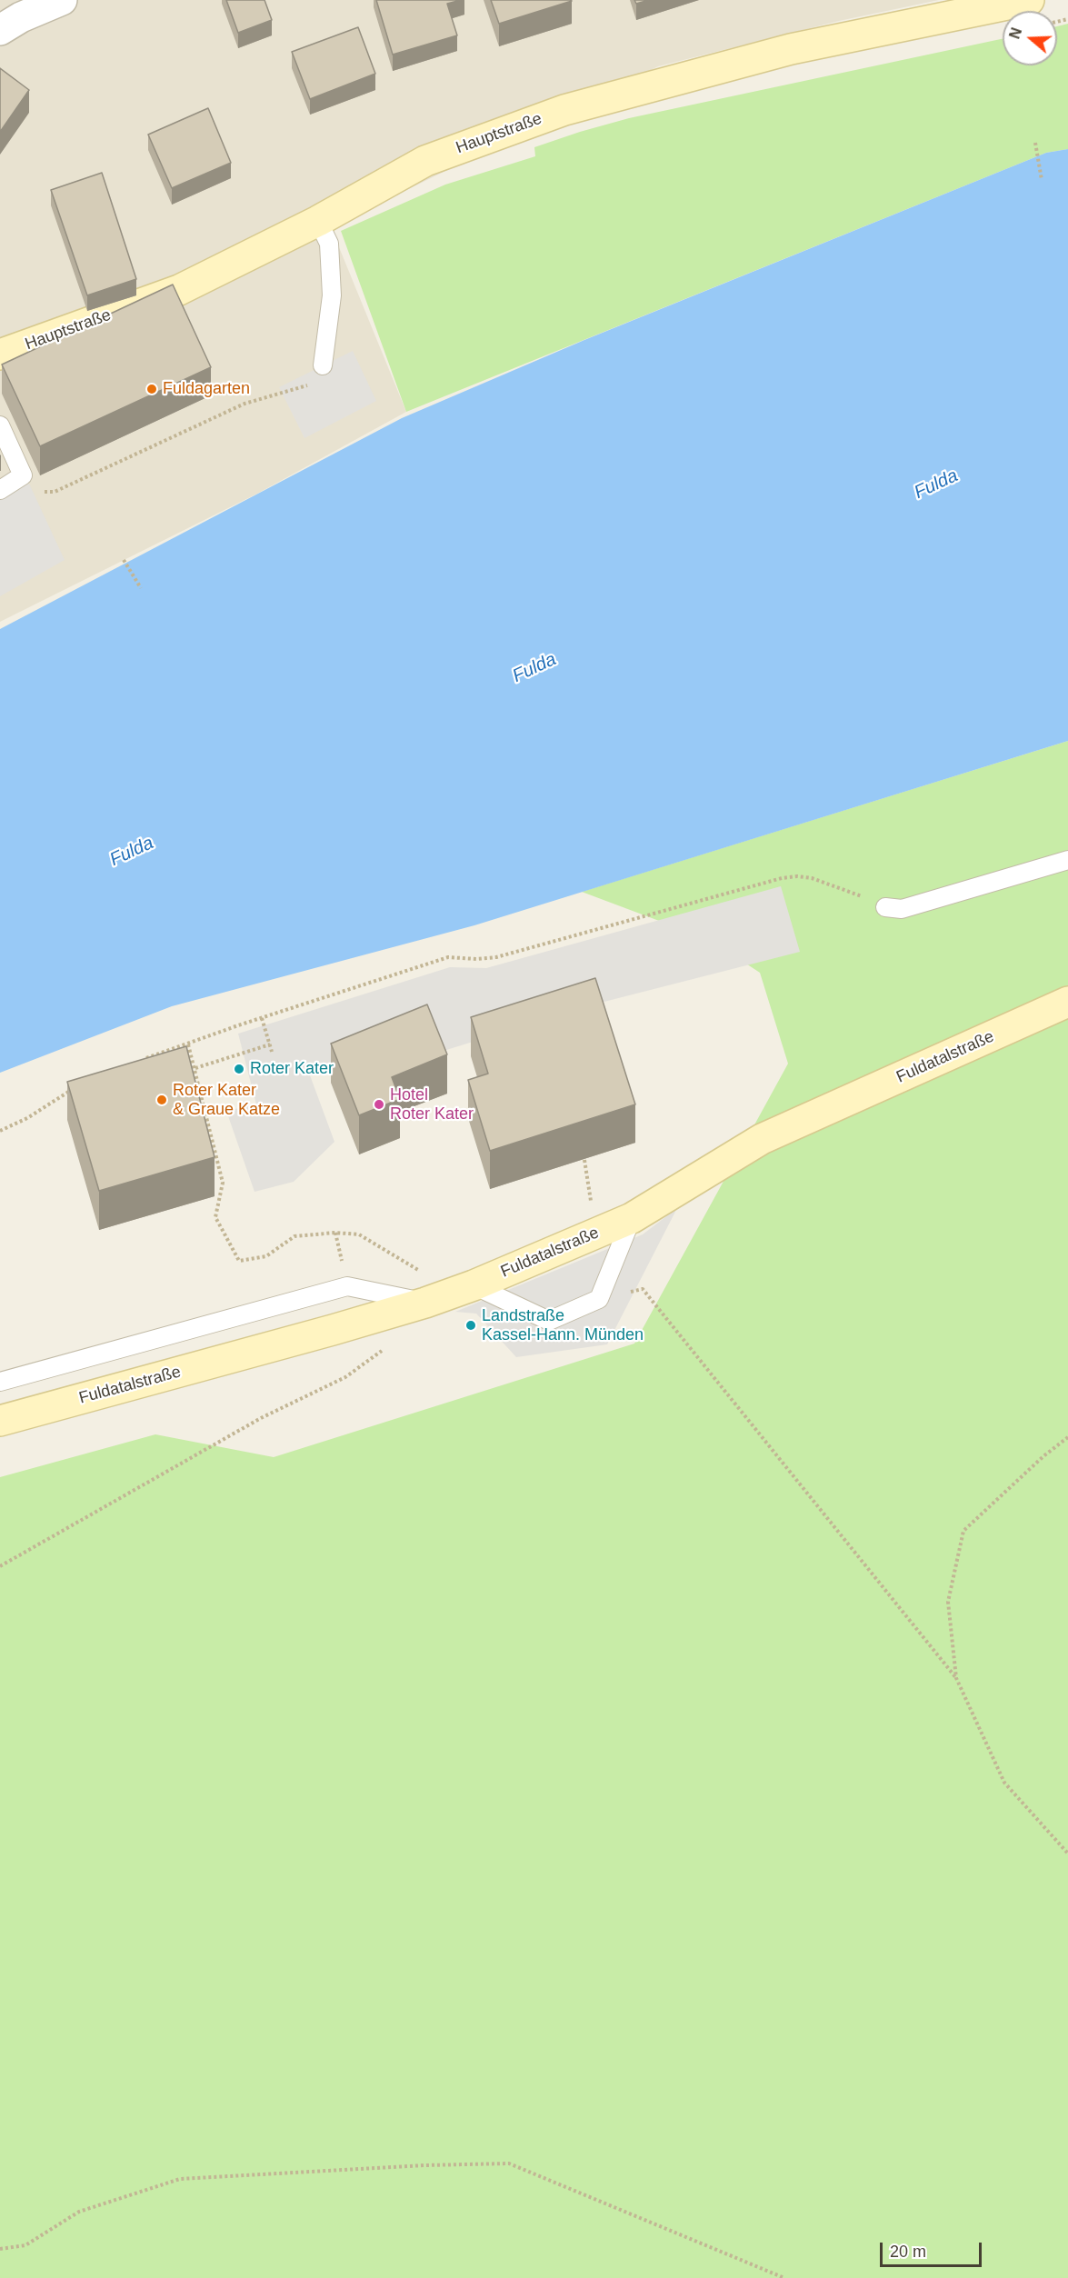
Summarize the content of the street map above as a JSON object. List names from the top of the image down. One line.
{"streets":{"main road":["Hauptstraße","Fuldatalstraße"]},"water":["Fulda"],"places":["Fuldagarten","Roter Kater","Roter Kater & Graue Katze","Hotel Roter Kater","Landstraße Kassel-Hann. Münden"],"scale_bar":"20 m","north":"left"}
